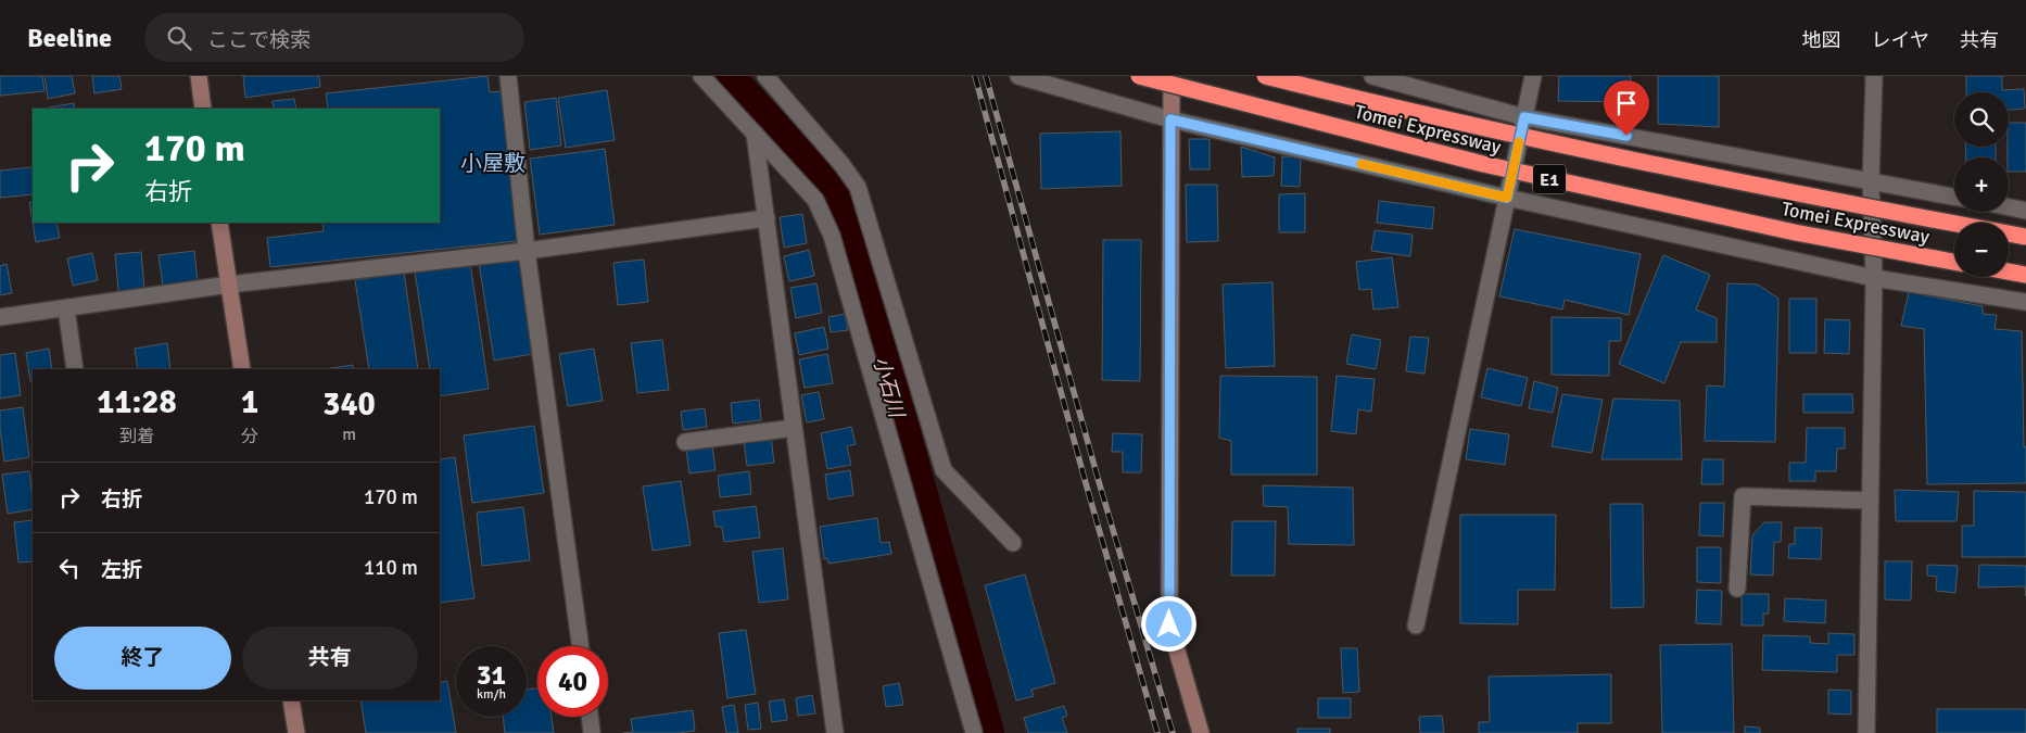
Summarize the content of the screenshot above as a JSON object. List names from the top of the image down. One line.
{"streets":{"highway":["Tomei Expressway","E1"]},"districts":["小屋敷"],"water":["小石川"],"page":{"header":"Beeline","search":"ここで検索","nav":["地図","レイヤ","共有"],"map_buttons":["+","−"],"turn":["170 m","右折"],"eta":["11:28","到着","1","分","340","m"],"list":[{"name":"右折","value":"170 m"},{"name":"左折","value":"110 m"}],"buttons":["終了","共有"],"speed":"31 km/h","limit":"40"}}
